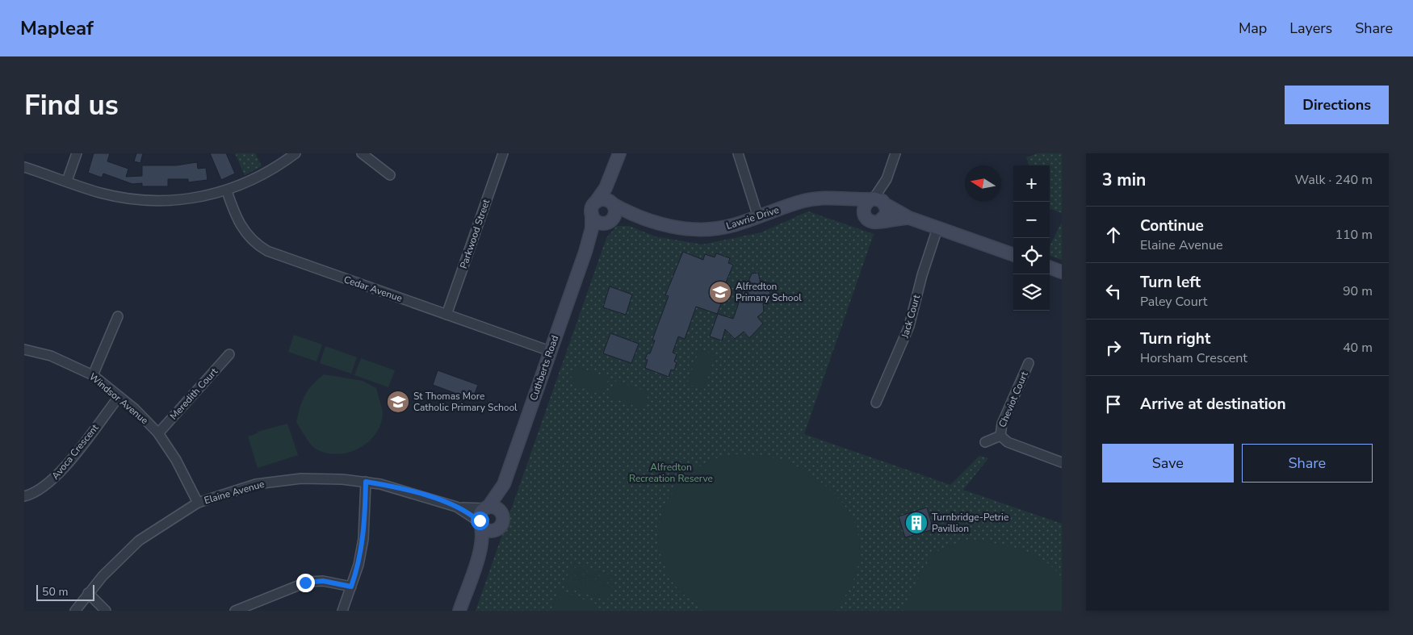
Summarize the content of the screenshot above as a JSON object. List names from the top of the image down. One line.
{"streets":{"street":["Lawrie Drive","Parkwood Street","Cedar Avenue","Jack Court","Cuthberts Road","Meredith Court","Windsor Avenue","Cheviot Court","Avoca Crescent","Elaine Avenue"]},"crossings":[["Lawrie Drive","Jack Court"],["Lawrie Drive","Cuthberts Road"],["Parkwood Street","Cedar Avenue"],["Cedar Avenue","Cuthberts Road"],["Cuthberts Road","Elaine Avenue"],["Meredith Court","Windsor Avenue"],["Windsor Avenue","Avoca Crescent"],["Windsor Avenue","Elaine Avenue"]],"parks":["Alfredton Recreation Reserve"],"places":{"school or university":["Alfredton Primary School","St Thomas More Catholic Primary School"],"building":["Turnbridge-Petrie Pavillion"]},"scale_bar":"50 m","north":"left","page":{"header":"Mapleaf","nav":["Map","Layers","Share"],"buttons":["Directions",["Save","Share"]],"title":"Find us","heading":["3 min","Walk · 240 m"],"map_buttons":["+","−"],"list":[["Continue","Elaine Avenue","110 m"],["Turn left","Paley Court","90 m"],["Turn right","Horsham Crescent","40 m"],"Arrive at destination"],"scale":"50 m"}}
